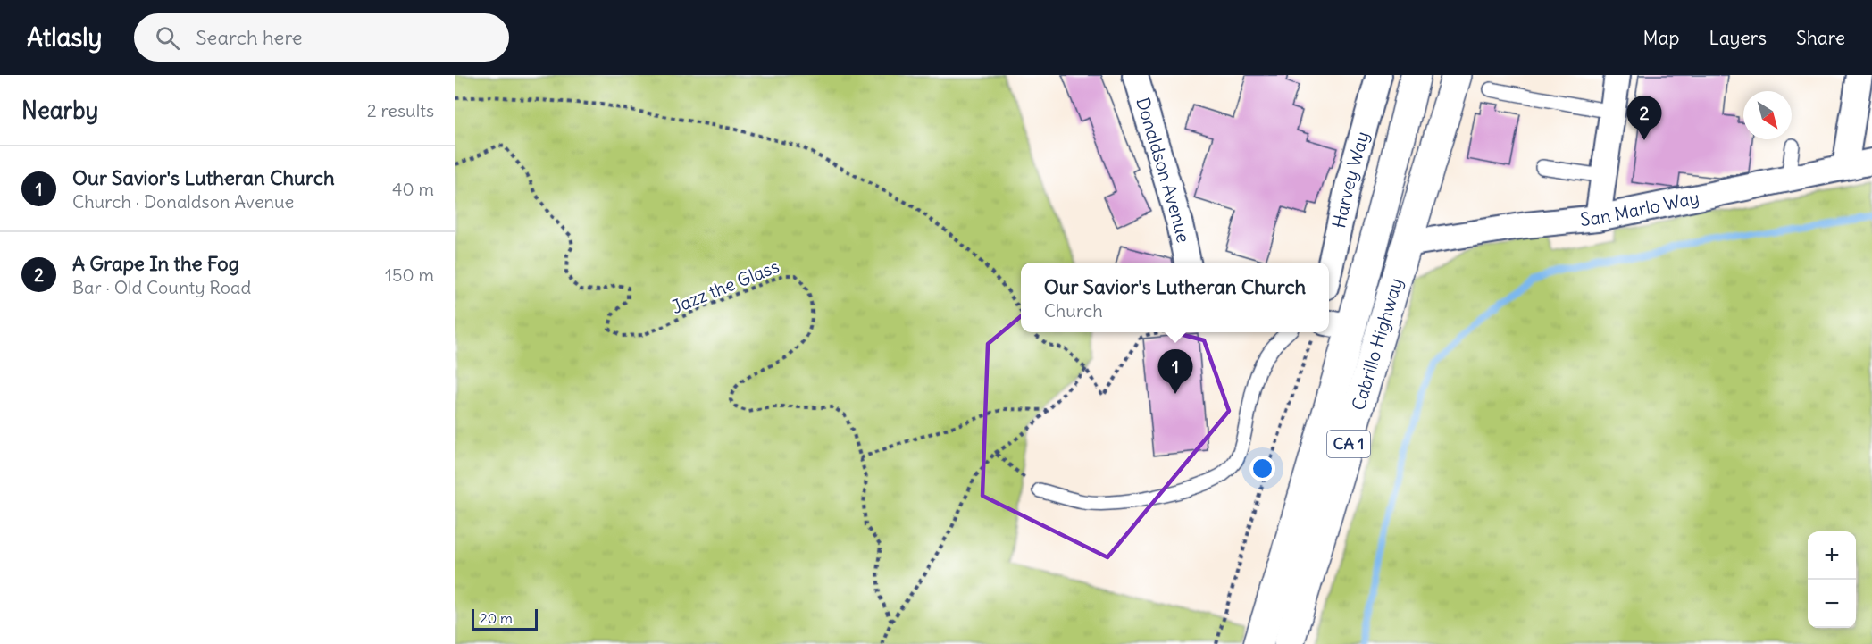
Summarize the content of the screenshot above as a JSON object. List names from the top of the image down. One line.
{"streets":{"highway":["Cabrillo Highway","CA 1"],"street":["Donaldson Avenue","Harvey Way","San Marlo Way"],"path":["Jazz the Glass"]},"crossings":[["San Marlo Way","Cabrillo Highway"]],"scale_bar":"20 m","north":"bottom right","page":{"header":"Atlasly","search":"Search here","nav":["Map","Layers","Share"],"heading":["Nearby","2 results"],"pins":["2","1"],"list":[{"mark":"1","name":"Our Savior's Lutheran Church","note":"Church · Donaldson Avenue","value":"40 m"},{"mark":"2","name":"A Grape In the Fog","note":"Bar · Old County Road","value":"150 m"}],"popup":["Our Savior's Lutheran Church","Church"],"map_buttons":["+","−"],"scale":"20 m"}}
